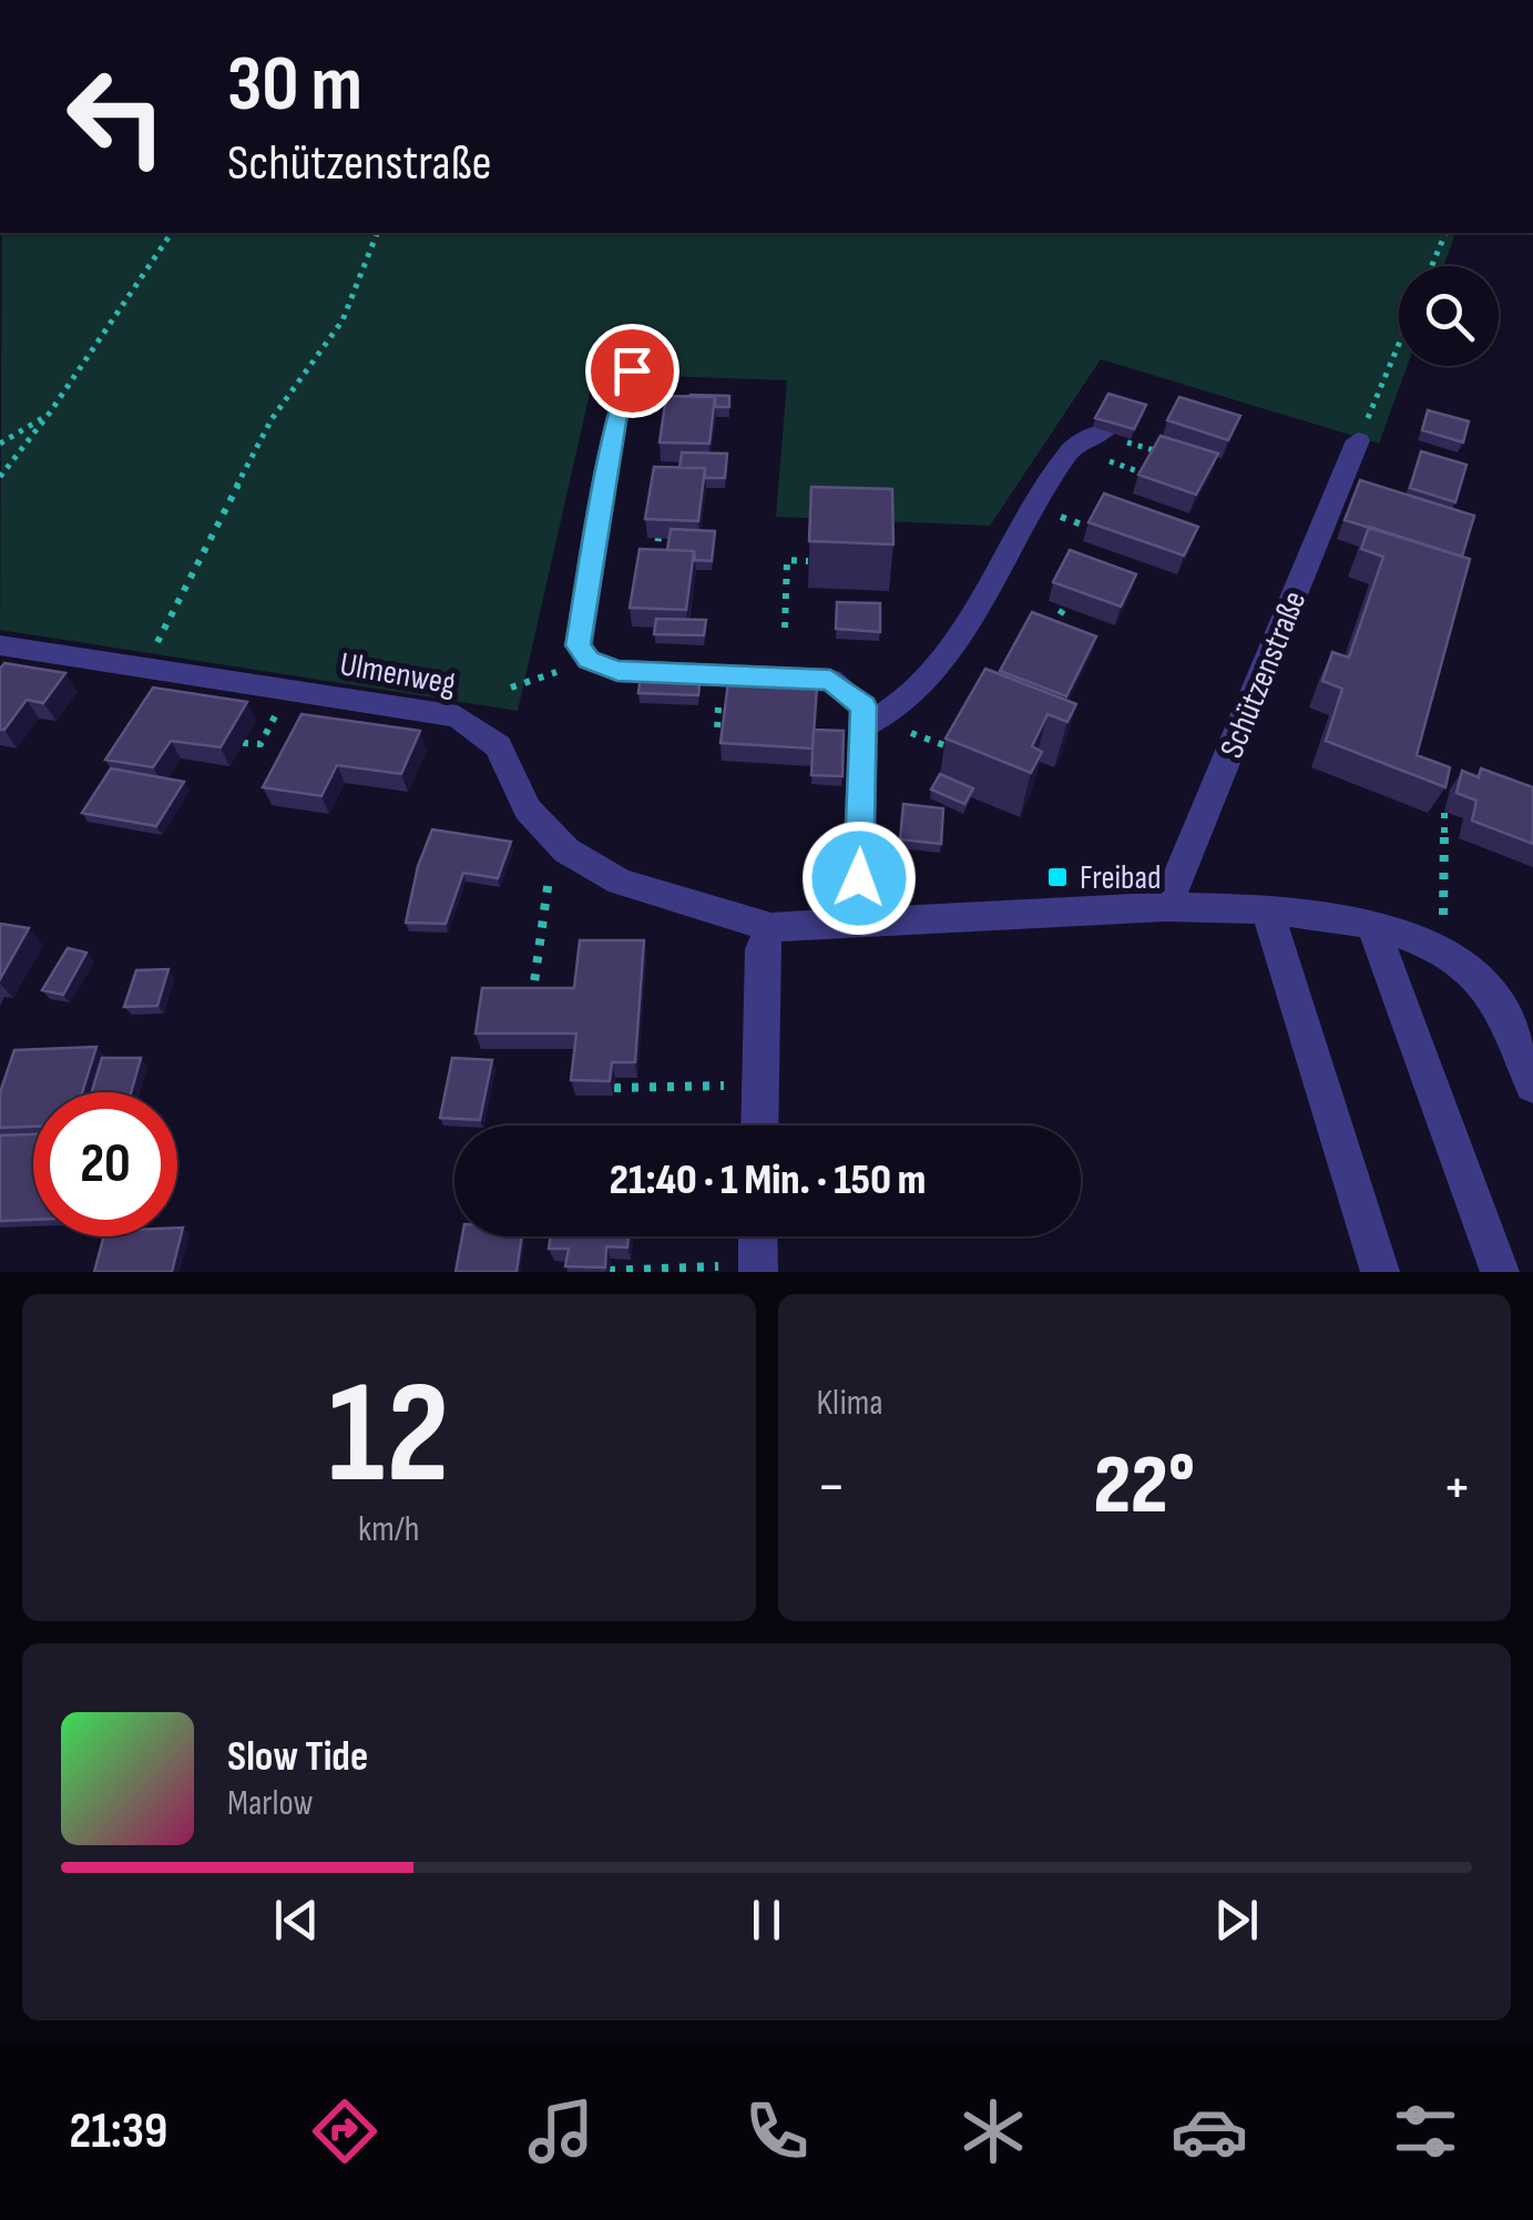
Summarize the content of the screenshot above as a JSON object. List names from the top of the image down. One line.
{"streets":{"street":["Ulmenweg","Schützenstraße"]},"places":{"transit":["Freibad"]},"page":{"turn":["30 m","Schützenstraße"],"limit":"20","trip":"21:40 · 1 Min. · 150 m","tile":[["12","km/h"],"Klima"],"heat":["−","22°","+"],"song":["Slow Tide","Marlow"],"tabs":"21:39"}}
